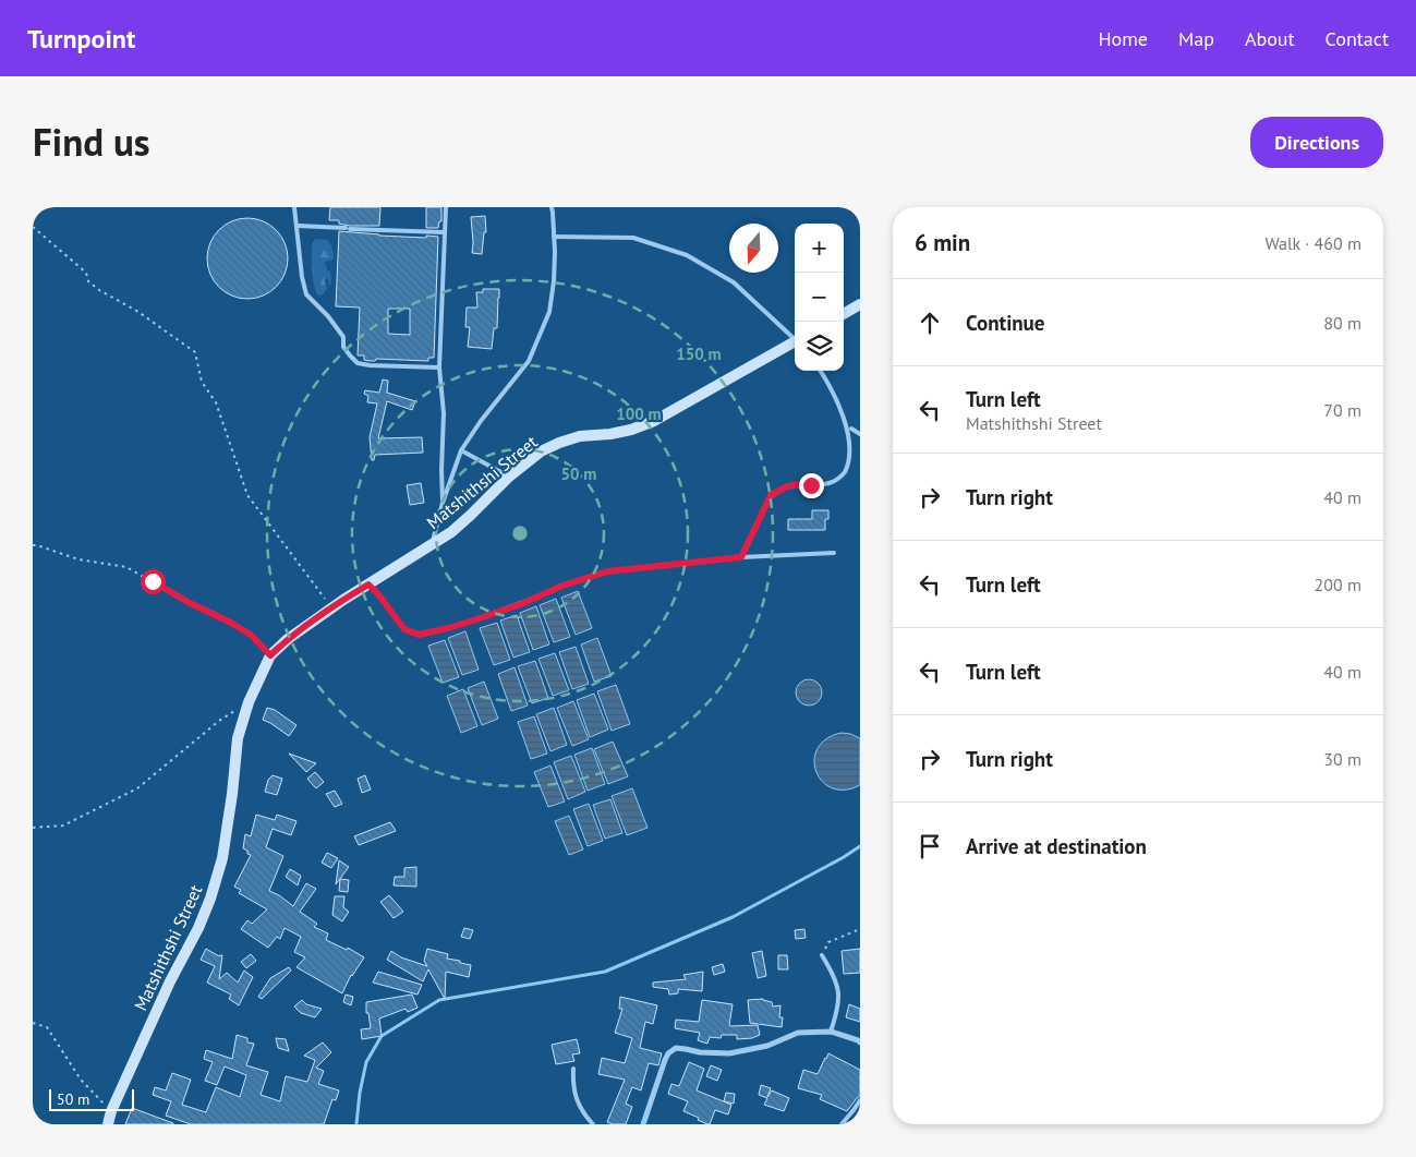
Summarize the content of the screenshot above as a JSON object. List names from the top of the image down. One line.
{"streets":{"main road":["Matshithshi Street"]},"scale_bar":"50 m","north":"bottom","page":{"header":"Turnpoint","nav":["Home","Map","About","Contact"],"title":"Find us","buttons":"Directions","heading":["6 min","Walk · 460 m"],"map_buttons":["+","−"],"list":[["Continue","80 m"],["Turn left","Matshithshi Street","70 m"],["Turn right","40 m"],["Turn left","200 m"],["Turn left","40 m"],["Turn right","30 m"],"Arrive at destination"],"scale":"50 m"},"rings":["150 m","100 m","50 m"]}
